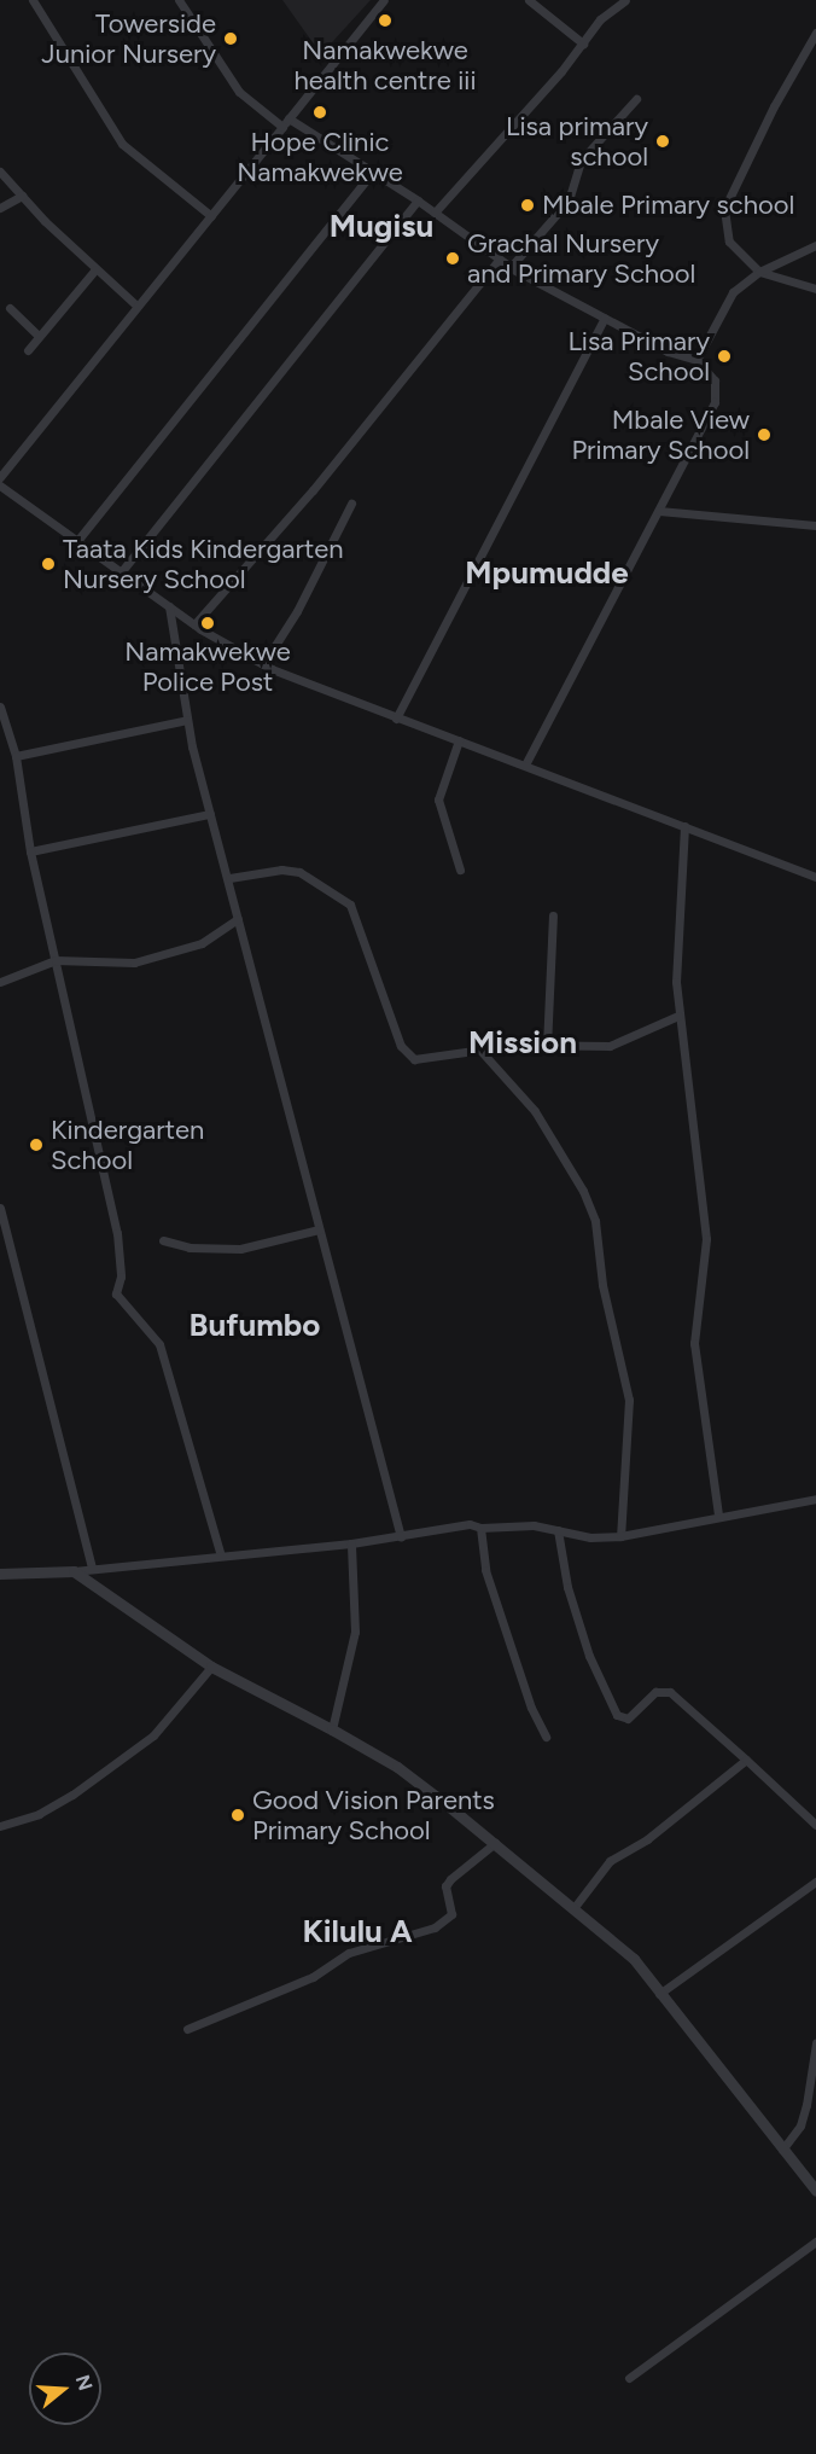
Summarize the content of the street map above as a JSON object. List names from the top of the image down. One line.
{"districts":["Mugisu","Mpumudde","Mission","Bufumbo","Kilulu A"],"places":["Namakwekwe health centre iii","Towerside Junior Nursery","Hope Clinic Namakwekwe","Lisa primary school","Mbale Primary school","Grachal Nursery and Primary School","Lisa Primary School","Mbale View Primary School","Taata Kids Kindergarten Nursery School","Namakwekwe Police Post","Kindergarten School","Good Vision Parents Primary School"],"north":"right"}
